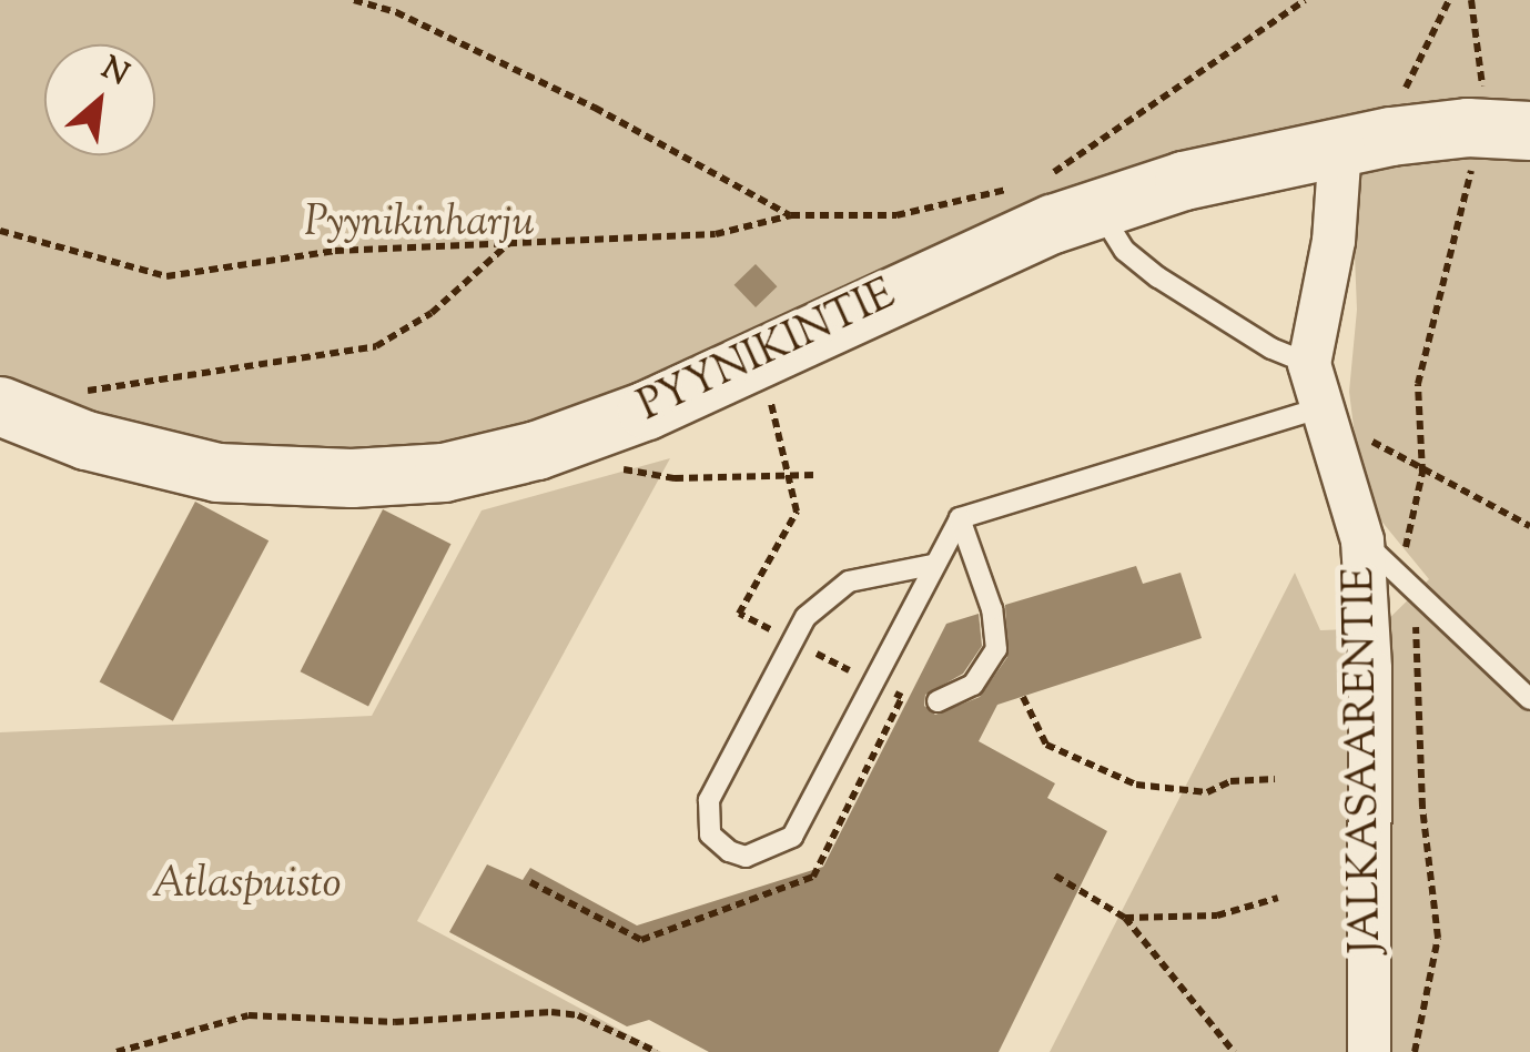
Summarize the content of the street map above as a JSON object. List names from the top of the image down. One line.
{"streets":{"street":["PYYNIKINTIE","JALKASAARENTIE"]},"crossings":[["PYYNIKINTIE","JALKASAARENTIE"]],"parks":["Pyynikinharju","Atlaspuisto"],"north":"top right"}
